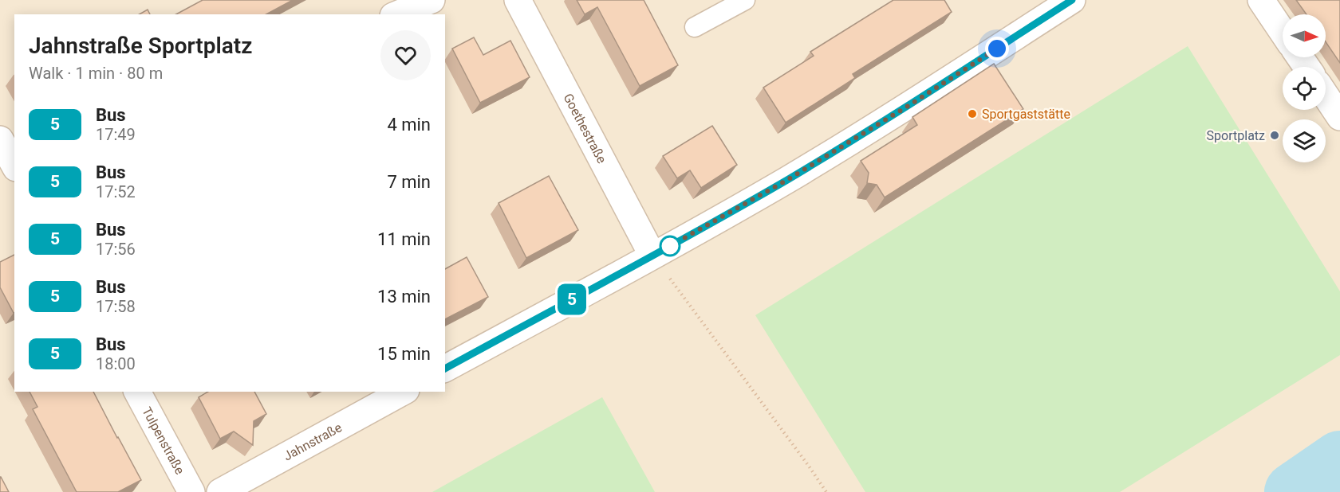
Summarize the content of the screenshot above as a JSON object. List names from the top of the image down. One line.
{"streets":{"street":["Goethestraße","Tulpenstraße","Jahnstraße"]},"places":["Sportgaststätte","Sportplatz"],"lines":["bus line 5"],"north":"right","page":{"on_map":"5","heading":["Jahnstraße Sportplatz","Walk · 1 min · 80 m"],"list":[{"mark":"5","name":"Bus","note":"17:49","value":"4 min"},{"mark":"5","name":"Bus","note":"17:52","value":"7 min"},{"mark":"5","name":"Bus","note":"17:56","value":"11 min"},{"mark":"5","name":"Bus","note":"17:58","value":"13 min"},{"mark":"5","name":"Bus","note":"18:00","value":"15 min"}]}}
